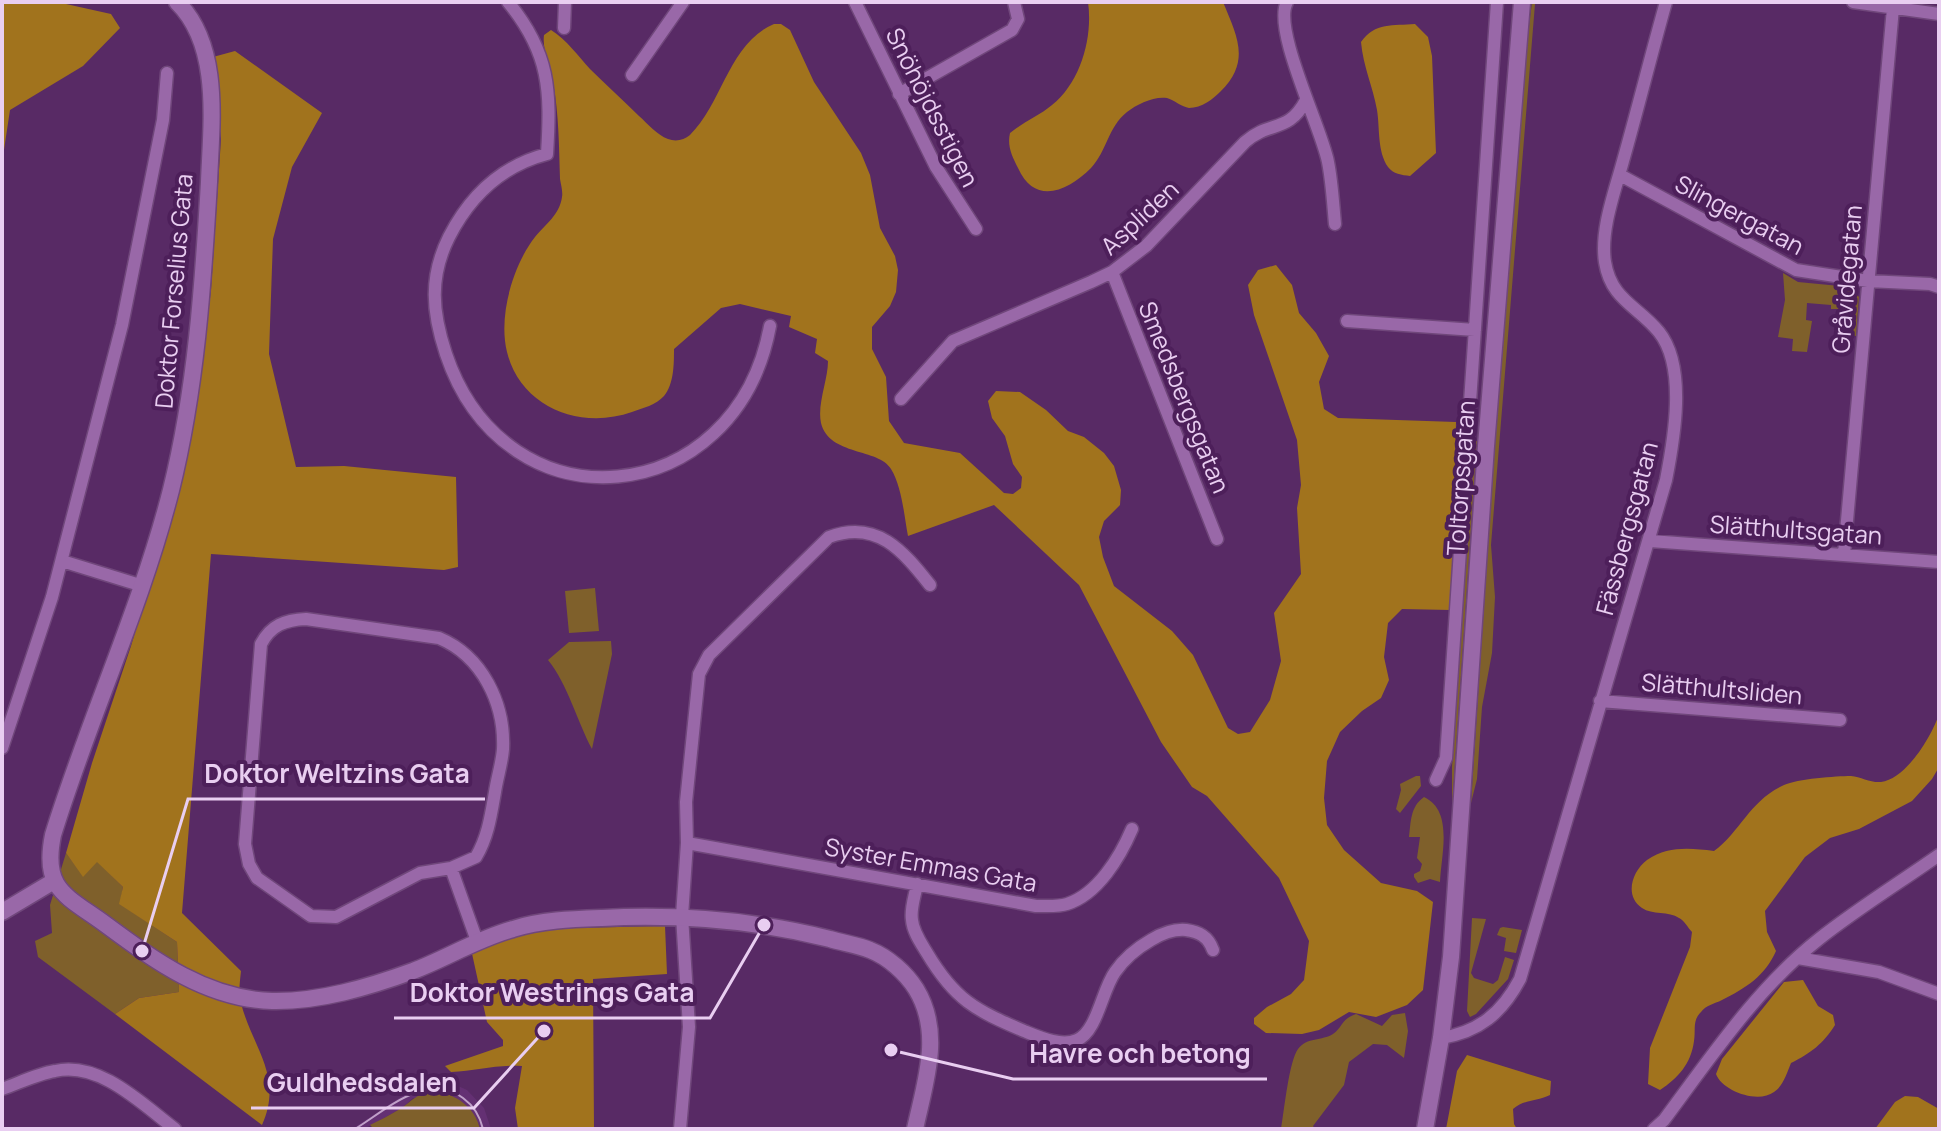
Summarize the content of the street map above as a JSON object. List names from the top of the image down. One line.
{"streets":{"street":["Snöhöjdsstigen","Slingergatan","Aspliden","Gråvidegatan","Doktor Forselius Gata","Smedsbergsgatan","Toltorpsgatan","Fässbergsgatan","Slätthultsgatan","Slätthultsliden","Syster Emmas Gata"]},"crossings":[["Slingergatan","Gråvidegatan"],["Slingergatan","Fässbergsgatan"],["Aspliden","Smedsbergsgatan"],["Gråvidegatan","Slätthultsgatan"],["Toltorpsgatan","Fässbergsgatan"],["Fässbergsgatan","Slätthultsgatan"],["Fässbergsgatan","Slätthultsliden"]],"places":["Doktor Westrings Gata","Doktor Weltzins Gata","Guldhedsdalen","Havre och betong"]}
